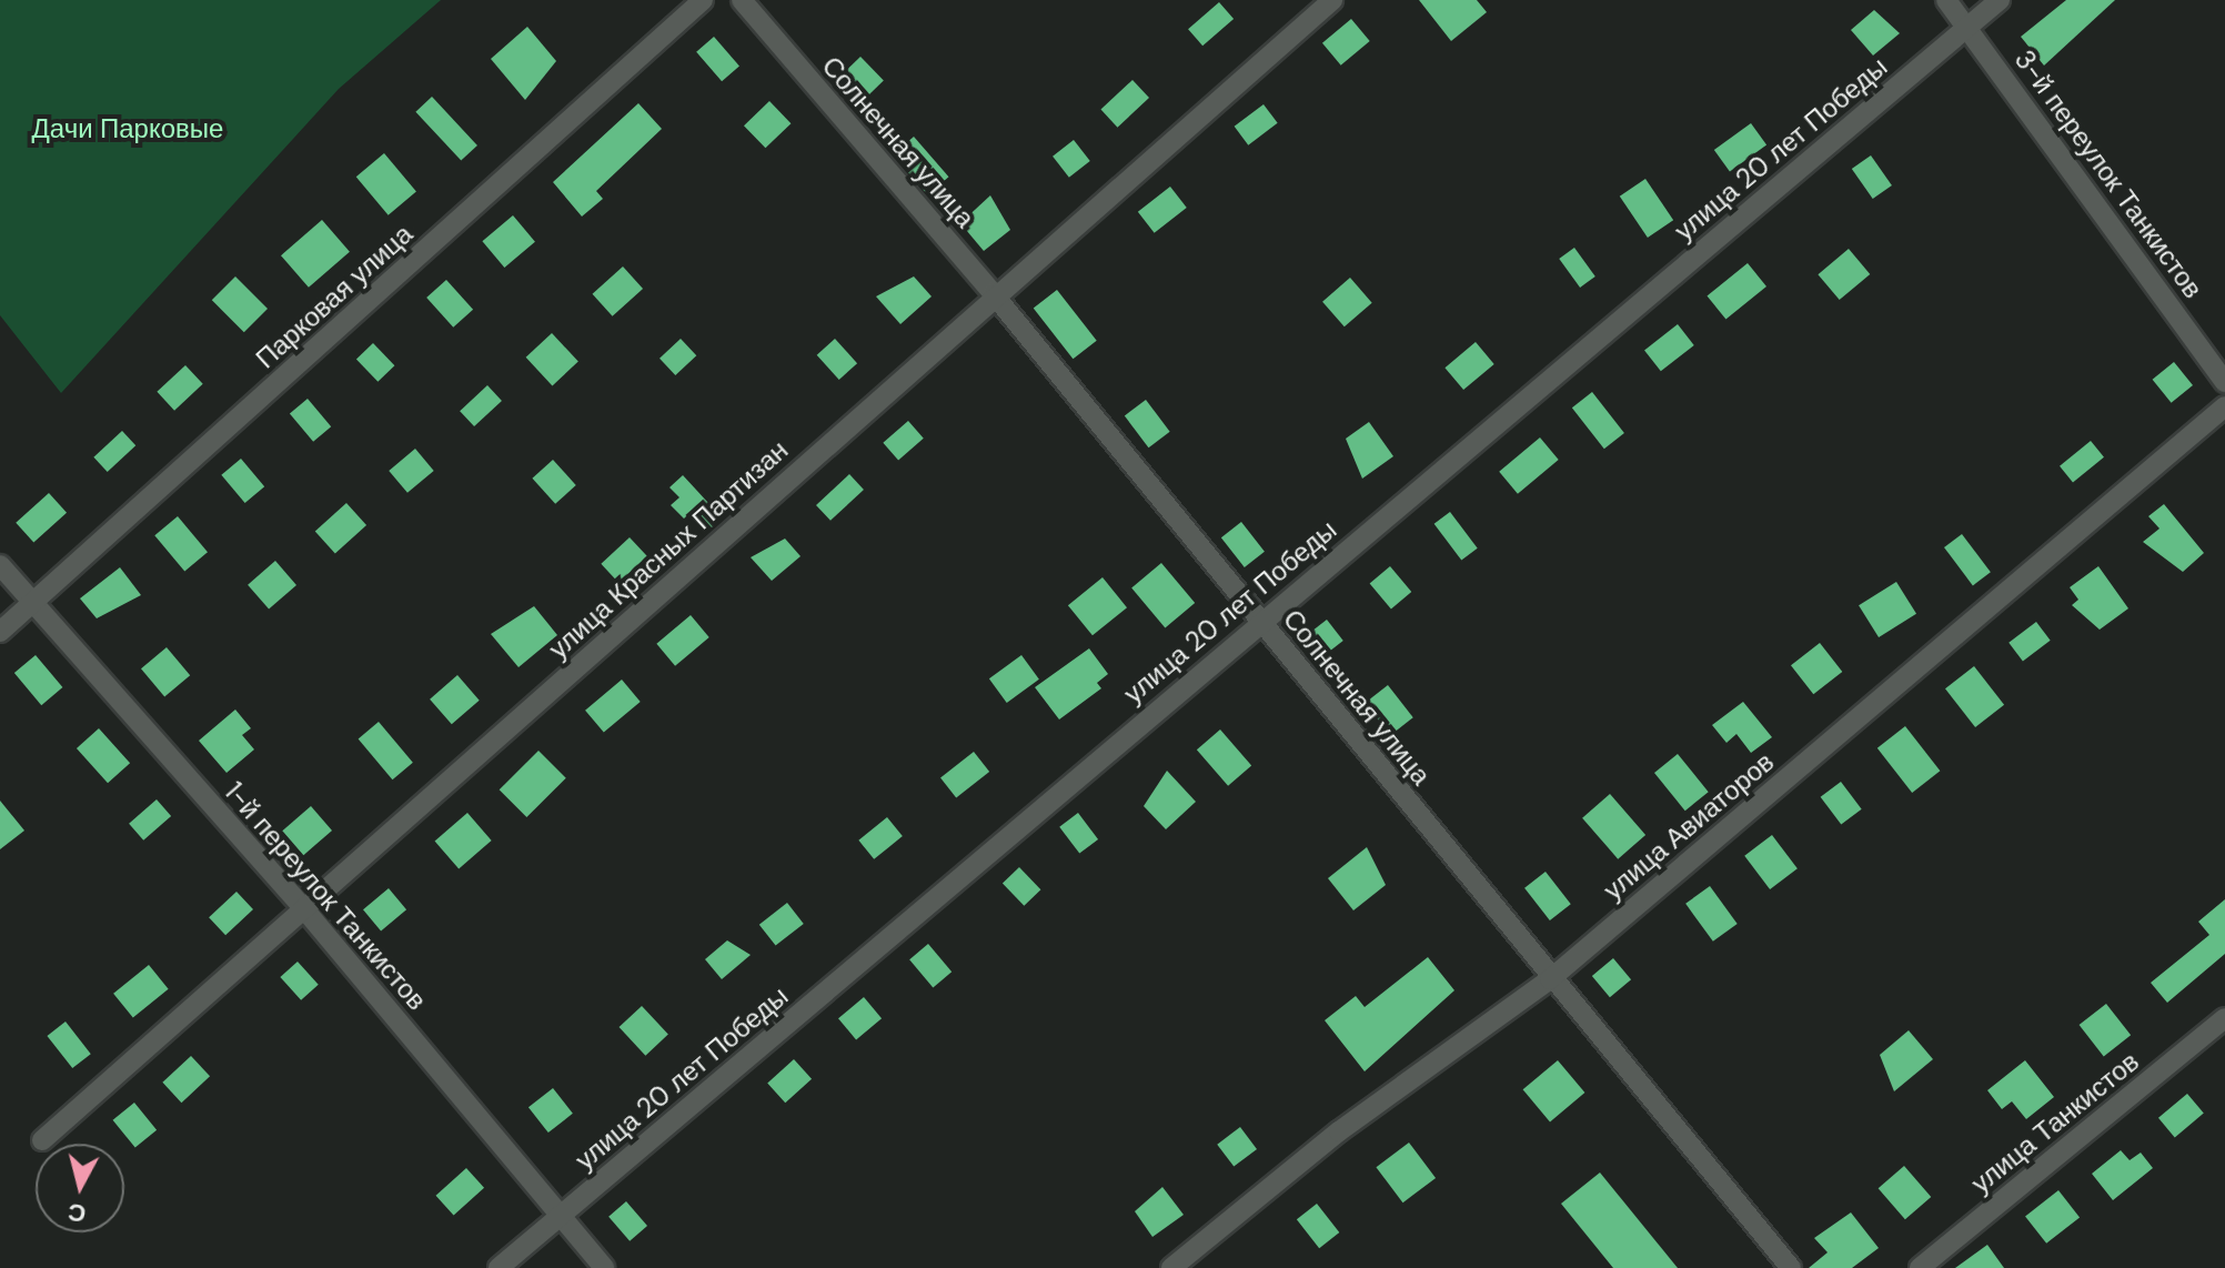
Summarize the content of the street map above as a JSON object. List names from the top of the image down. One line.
{"streets":{"street":["Солнечная улица","улица 20 лет Победы","3-й переулок Танкистов","Парковая улица","улица Красных Партизан","улица Авиаторов","1-й переулок Танкистов","улица Танкистов"]},"crossings":[["Солнечная улица","улица 20 лет Победы"],["Солнечная улица","улица Красных Партизан"],["Солнечная улица","улица Авиаторов"],["улица 20 лет Победы","3-й переулок Танкистов"],["улица 20 лет Победы","1-й переулок Танкистов"],["Парковая улица","1-й переулок Танкистов"],["улица Красных Партизан","1-й переулок Танкистов"]],"parks":["Дачи Парковые"],"north":"bottom"}
